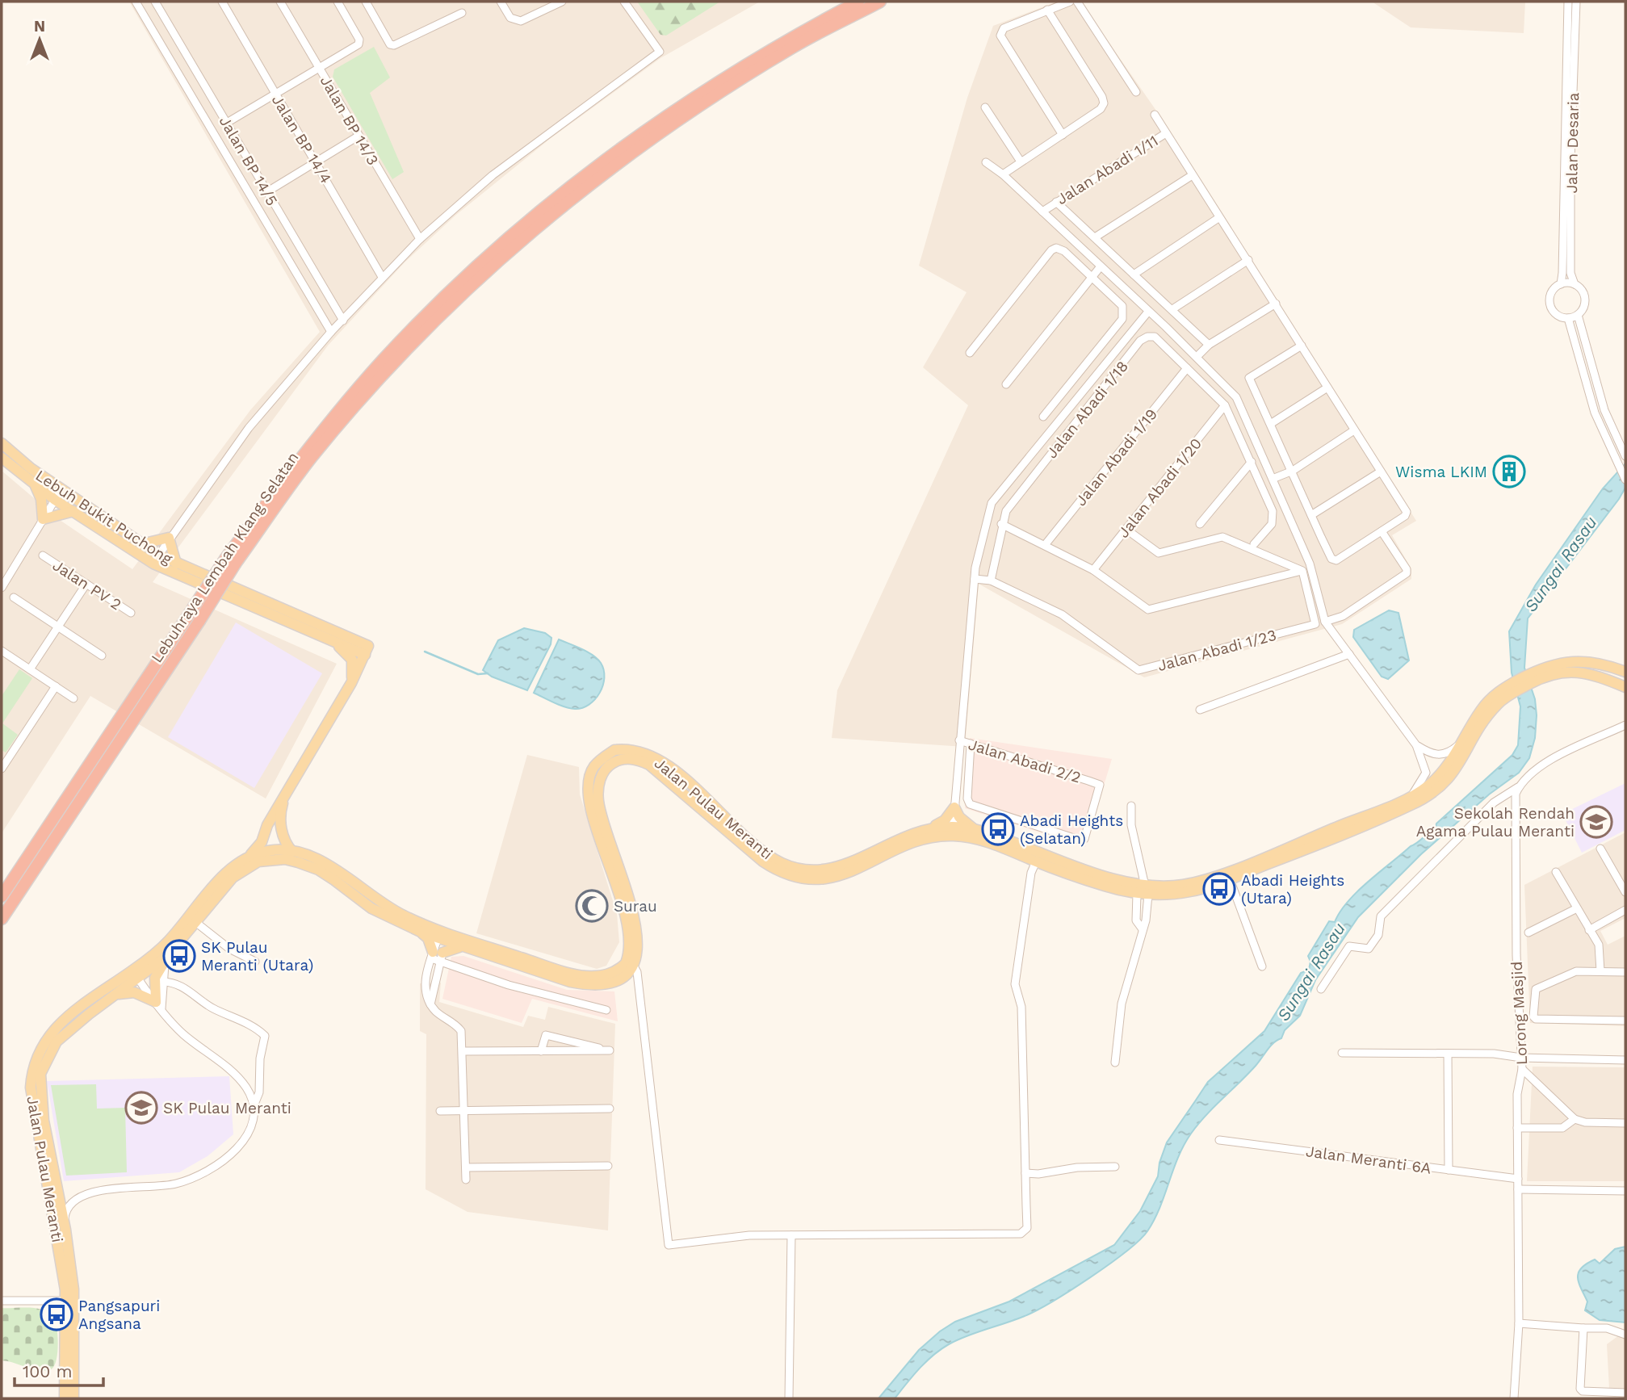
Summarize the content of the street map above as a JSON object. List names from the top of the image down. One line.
{"streets":{"highway":["Lebuhraya Lembah Klang Selatan"],"main road":["Lebuh Bukit Puchong","Jalan Pulau Meranti"],"street":["Jalan BP 14/3","Jalan BP 14/4","Jalan Desaria","Jalan BP 14/5","Jalan Abadi 1/11","Jalan Abadi 1/18","Jalan Abadi 1/19","Jalan Abadi 1/20","Jalan PV 2","Jalan Abadi 1/23","Jalan Abadi 2/2","Lorong Masjid","Jalan Meranti 6A"]},"crossings":[["Jalan Abadi 1/18","Jalan Abadi 1/19"],["Jalan Abadi 1/18","Jalan Abadi 1/20"],["Jalan Abadi 1/18","Jalan Abadi 1/23"],["Lorong Masjid","Jalan Meranti 6A"]],"water":["Sungai Rasau"],"places":{"building":["Wisma LKIM"],"school or university":["Sekolah Rendah Agama Pulau Meranti","SK Pulau Meranti"],"bus stop":["Abadi Heights (Selatan)","Abadi Heights (Utara)","SK Pulau Meranti (Utara)","Pangsapuri Angsana"],"mosque":["Surau"]},"scale_bar":"100 m","north":"top"}
